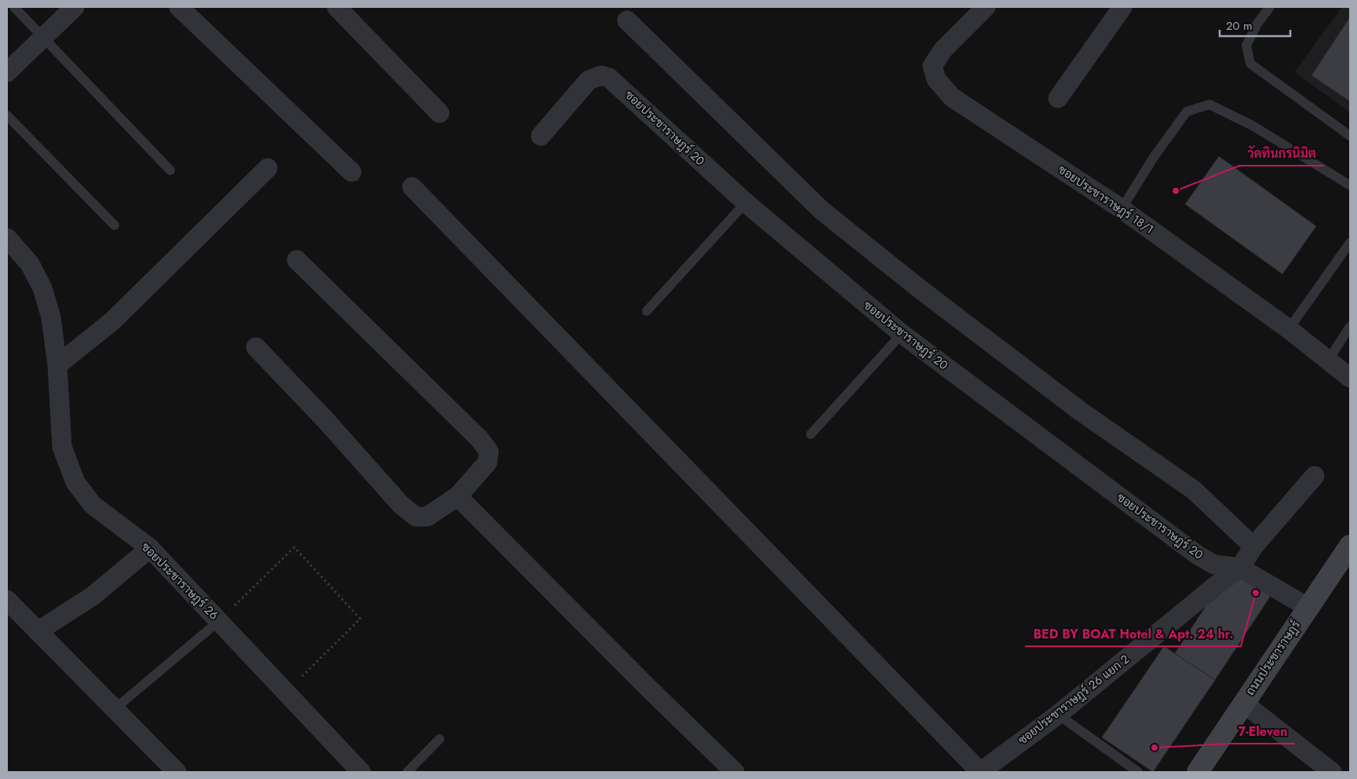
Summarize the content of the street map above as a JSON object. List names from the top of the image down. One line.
{"streets":{"main road":["ถนนประชาราษฎร์"],"street":["ซอยประชาราษฎร์ 20","ซอยประชาราษฎร์ 18/1","ซอยประชาราษฎร์ 26","ซอยประชาราษฎร์ 26 แยก 2"]},"crossings":[["ซอยประชาราษฎร์ 20","ถนนประชาราษฎร์"],["ซอยประชาราษฎร์ 20","ซอยประชาราษฎร์ 26 แยก 2"]],"places":["วัดทินกรนิมิต","BED BY BOAT Hotel & Apt. 24 hr.","7-Eleven"],"scale_bar":"20 m"}
